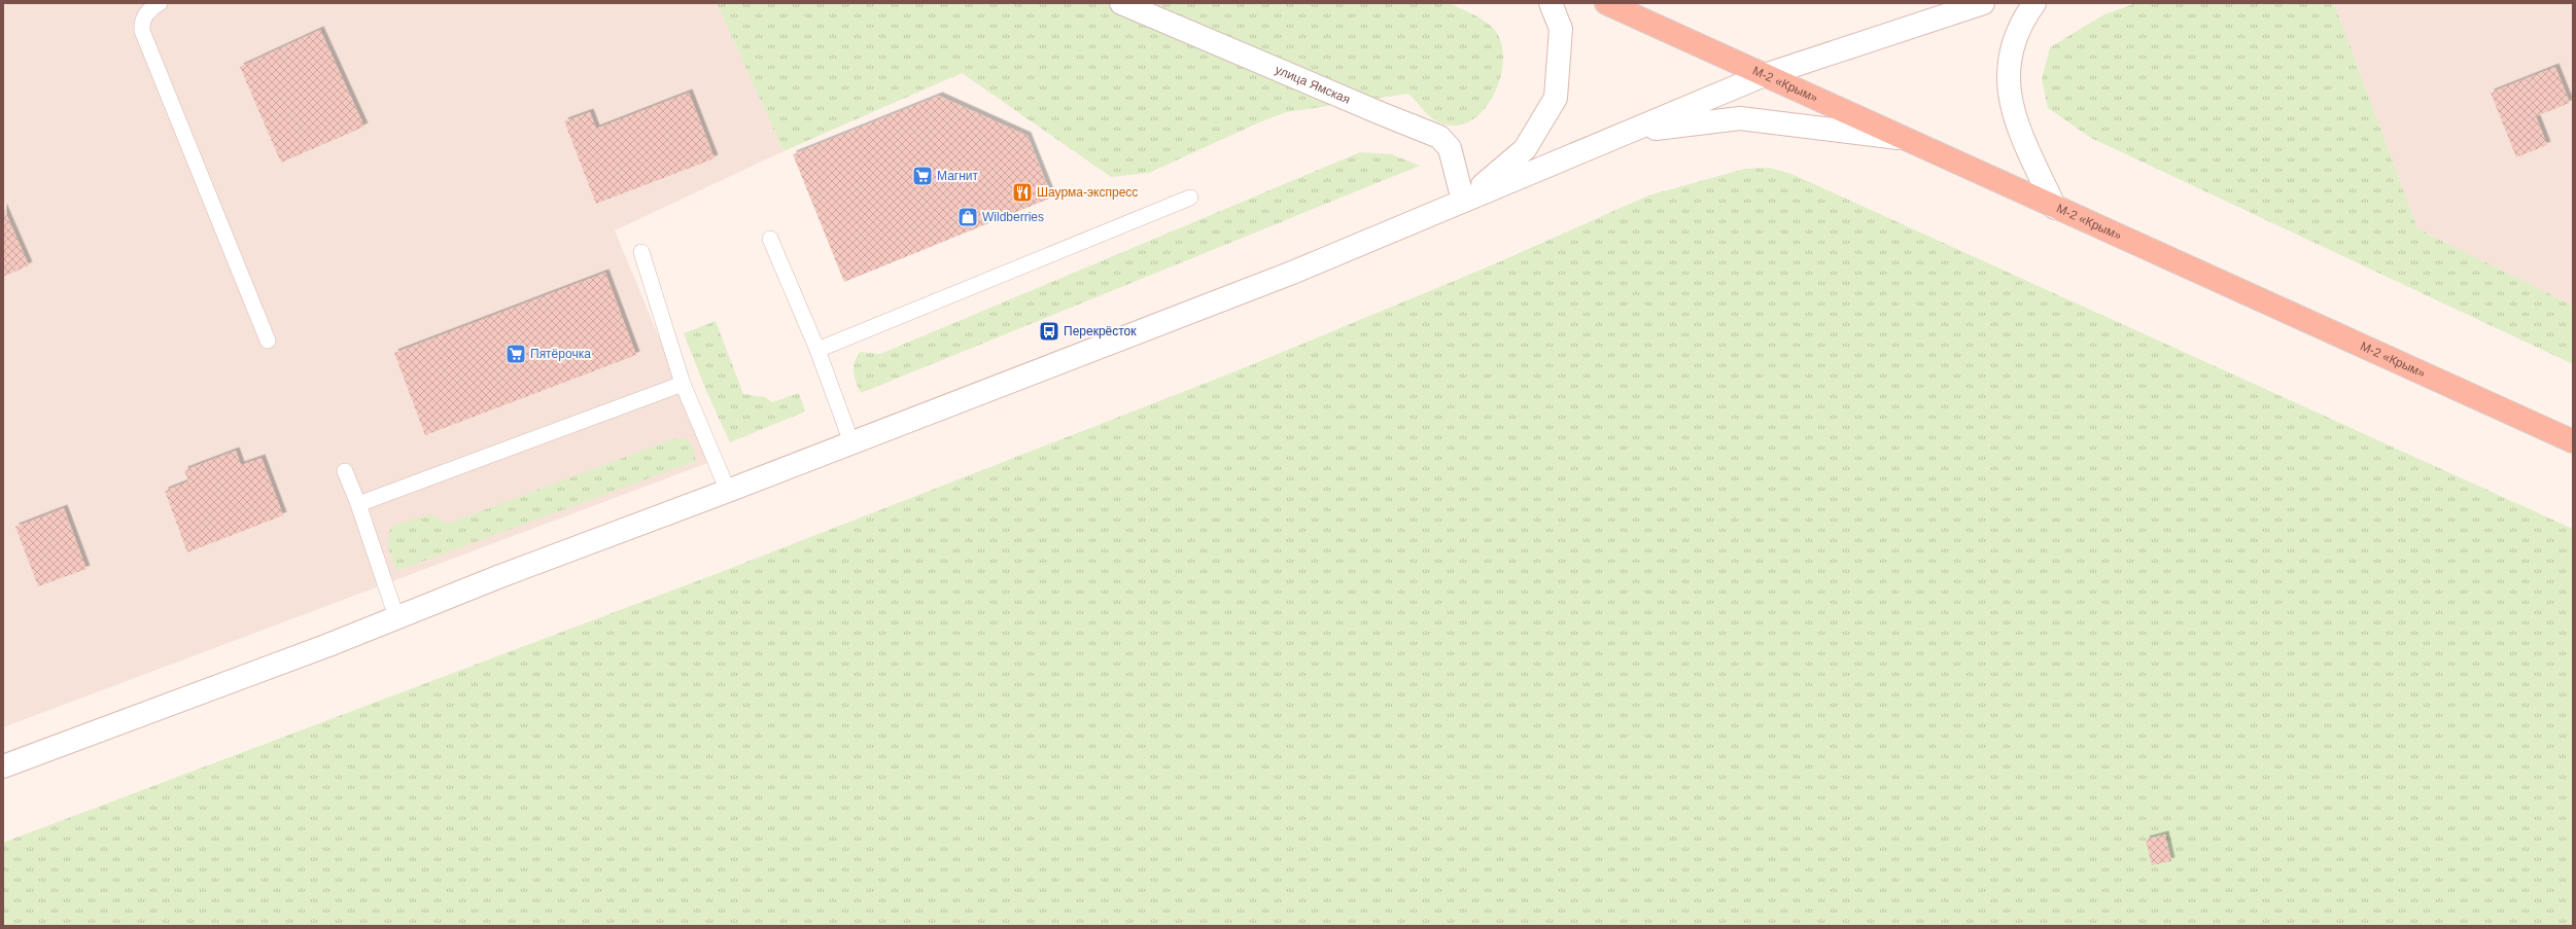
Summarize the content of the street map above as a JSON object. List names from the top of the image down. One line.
{"streets":{"highway":["М-2 «Крым»"],"main road":["улица Ямская"]},"places":{"supermarket":["Магнит","Пятёрочка"],"restaurant":["Шаурма-экспресс"],"shop":["Wildberries"],"bus stop":["Перекрёсток"]}}
